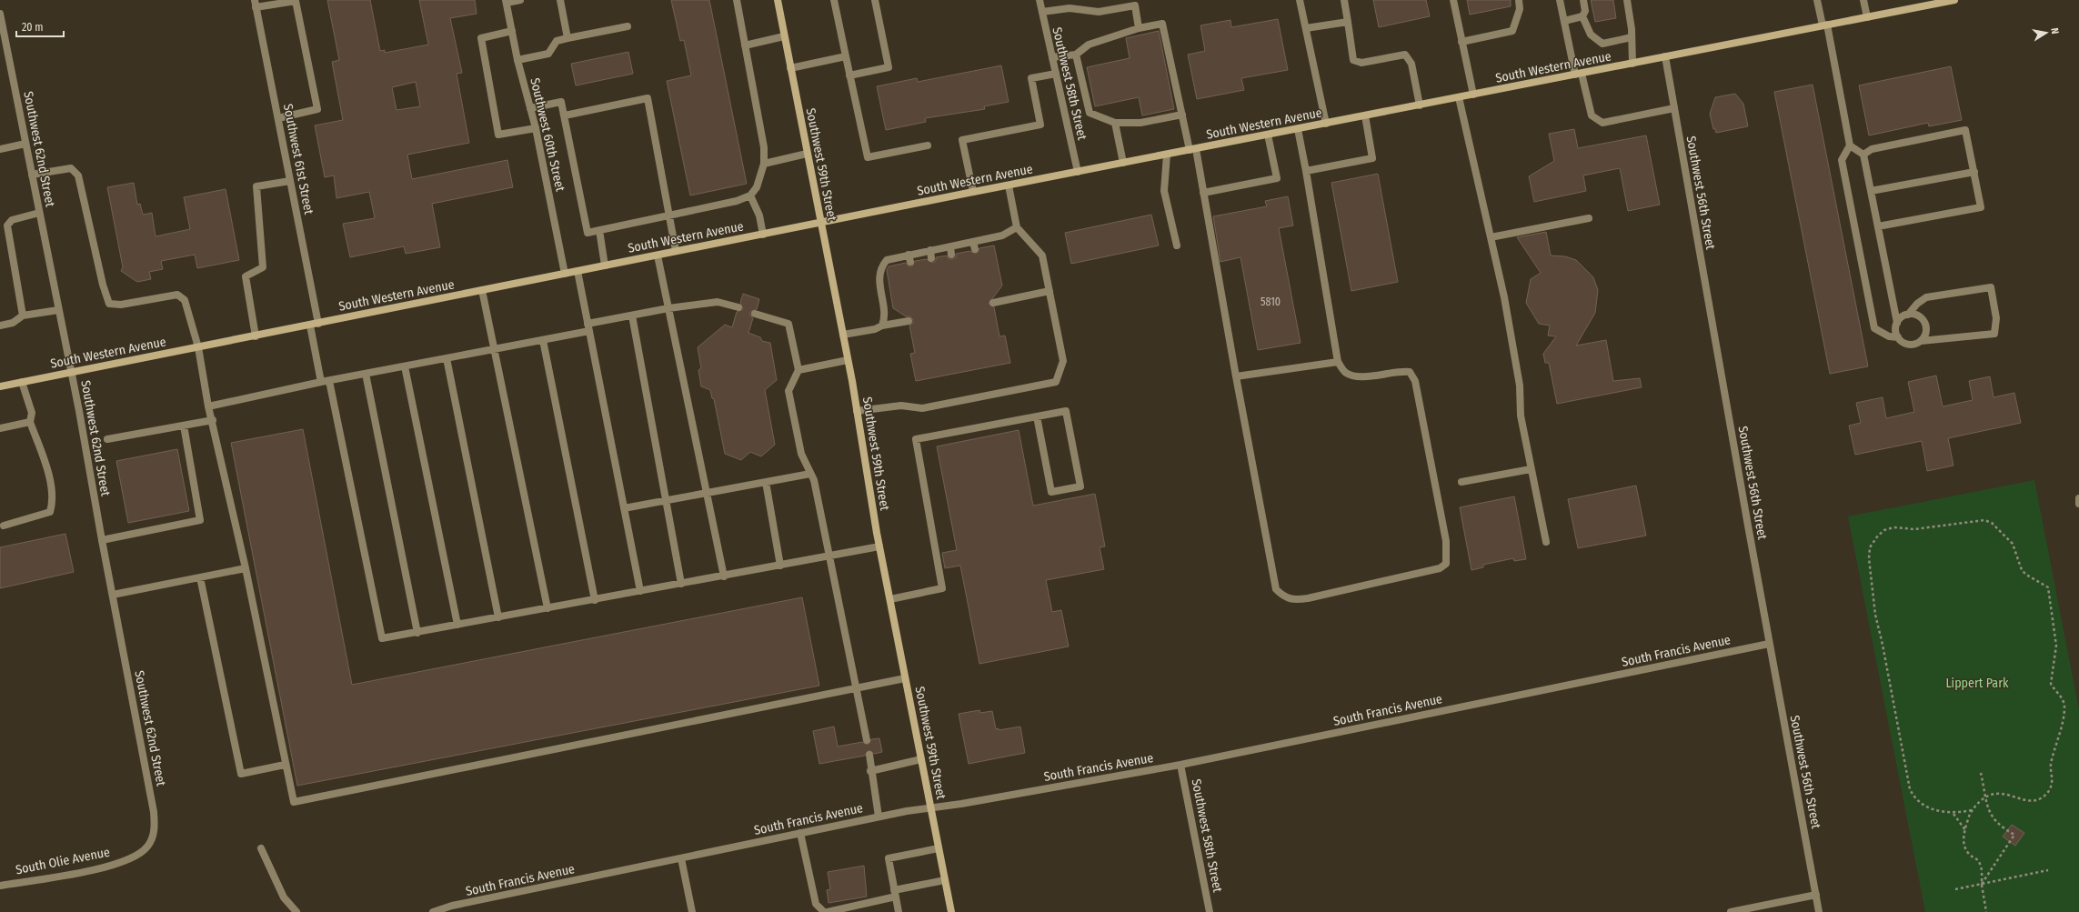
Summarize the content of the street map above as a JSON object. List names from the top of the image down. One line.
{"streets":{"main road":["South Western Avenue","Southwest 59th Street"],"street":["Southwest 58th Street","Southwest 60th Street","Southwest 62nd Street","Southwest 61st Street","Southwest 56th Street","South Francis Avenue","South Olie Avenue"]},"crossings":[["South Western Avenue","Southwest 58th Street"],["South Western Avenue","Southwest 60th Street"],["South Western Avenue","Southwest 62nd Street"],["South Western Avenue","Southwest 61st Street"],["South Western Avenue","Southwest 59th Street"],["South Western Avenue","Southwest 56th Street"],["Southwest 58th Street","South Francis Avenue"],["Southwest 62nd Street","South Olie Avenue"],["Southwest 59th Street","South Francis Avenue"],["Southwest 56th Street","South Francis Avenue"]],"parks":["Lippert Park"],"house_numbers":["5810"],"scale_bar":"20 m","north":"right"}
